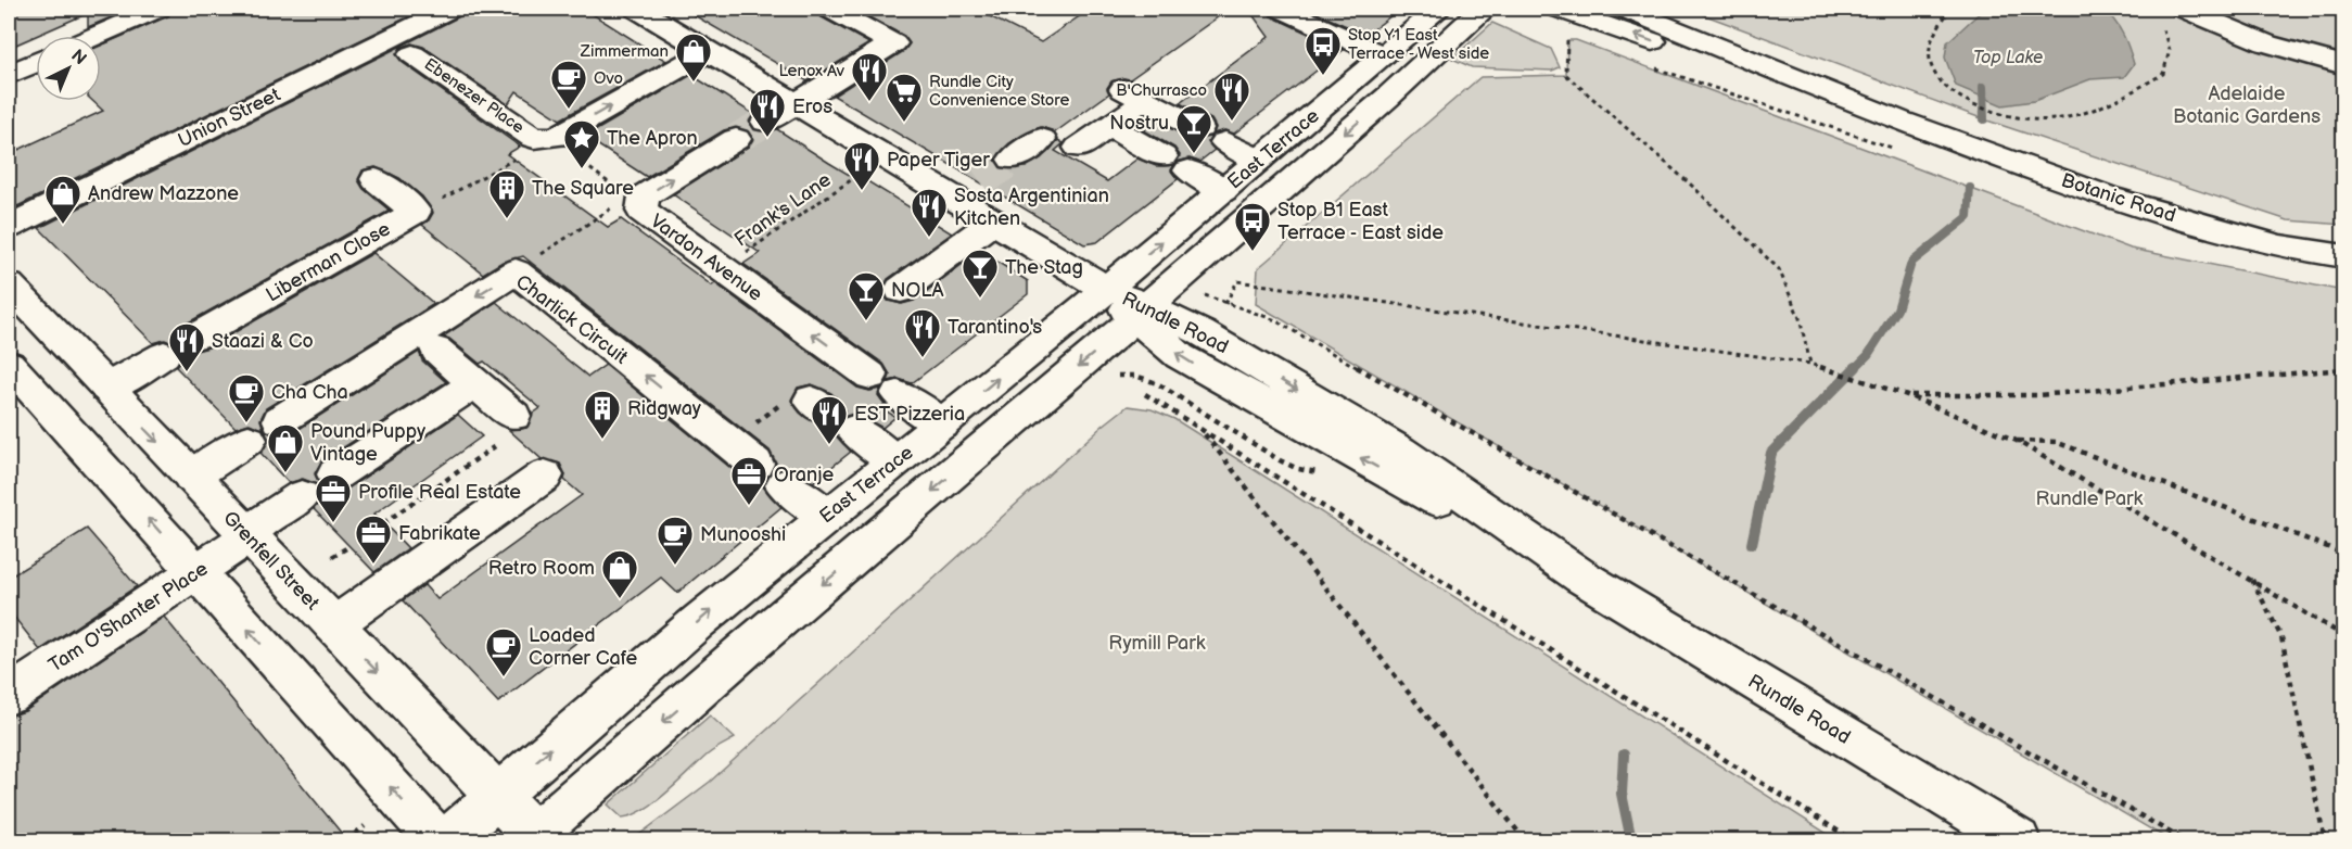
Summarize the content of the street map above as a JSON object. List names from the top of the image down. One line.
{"streets":{"main road":["Ebenezer Place","Union Street","East Terrace","Botanic Road","Vardon Avenue","Liberman Close","Charlick Circuit","Rundle Road","Grenfell Street","Tam O'Shanter Place"],"path":["Frank's Lane"]},"crossings":[["Ebenezer Place","Union Street"],["East Terrace","Vardon Avenue"],["East Terrace","Charlick Circuit"],["East Terrace","Rundle Road"],["East Terrace","Grenfell Street"],["Frank's Lane","Vardon Avenue"],["Grenfell Street","Tam O'Shanter Place"]],"one_way":["Charlick Circuit"],"water":["Top Lake"],"parks":["Adelaide Botanic Gardens","Rundle Park","Rymill Park"],"places":{"bus stop":["Stop Y1 East Terrace - West side","Stop B1 East Terrace - East side"],"shop":["Zimmerman","Andrew Mazzone","Pound Puppy Vintage","Retro Room"],"restaurant":["Lenox Av","B'Churrasco","Eros","Paper Tiger","Sosta Argentinian Kitchen","Tarantino's","Staazi & Co","EST Pizzeria"],"cafe":["Ovo","Cha Cha","Munooshi","Loaded Corner Cafe"],"supermarket":["Rundle City Convenience Store"],"bar":["Nostru","The Stag","NOLA"],"place":["The Apron"],"building":["The Square","Ridgway"],"office":["Oranje","Profile Real Estate","Fabrikate"]},"north":"top right"}
